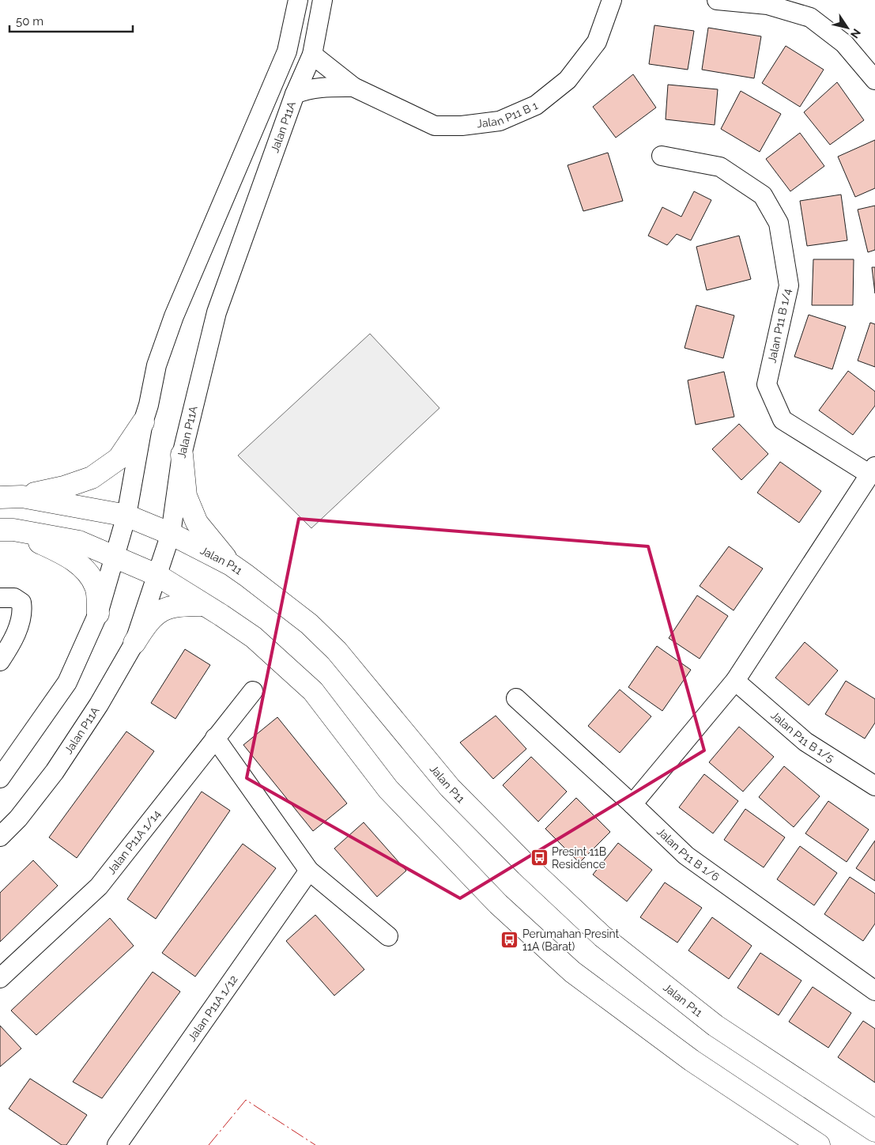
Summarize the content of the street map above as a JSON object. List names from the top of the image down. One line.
{"streets":{"main road":["Jalan P11"],"street":["Jalan P11 B 1","Jalan P11A","Jalan P11 B 1/4","Jalan P11 B 1/5","Jalan P11A 1/14","Jalan P11 B 1/6","Jalan P11A 1/12"]},"crossings":[["Jalan P11 B 1","Jalan P11A"],["Jalan P11A","Jalan P11"]],"places":{"bus stop":["Presint 11B Residence","Perumahan Presint 11A (Barat)"]},"scale_bar":"50 m","north":"bottom right"}
